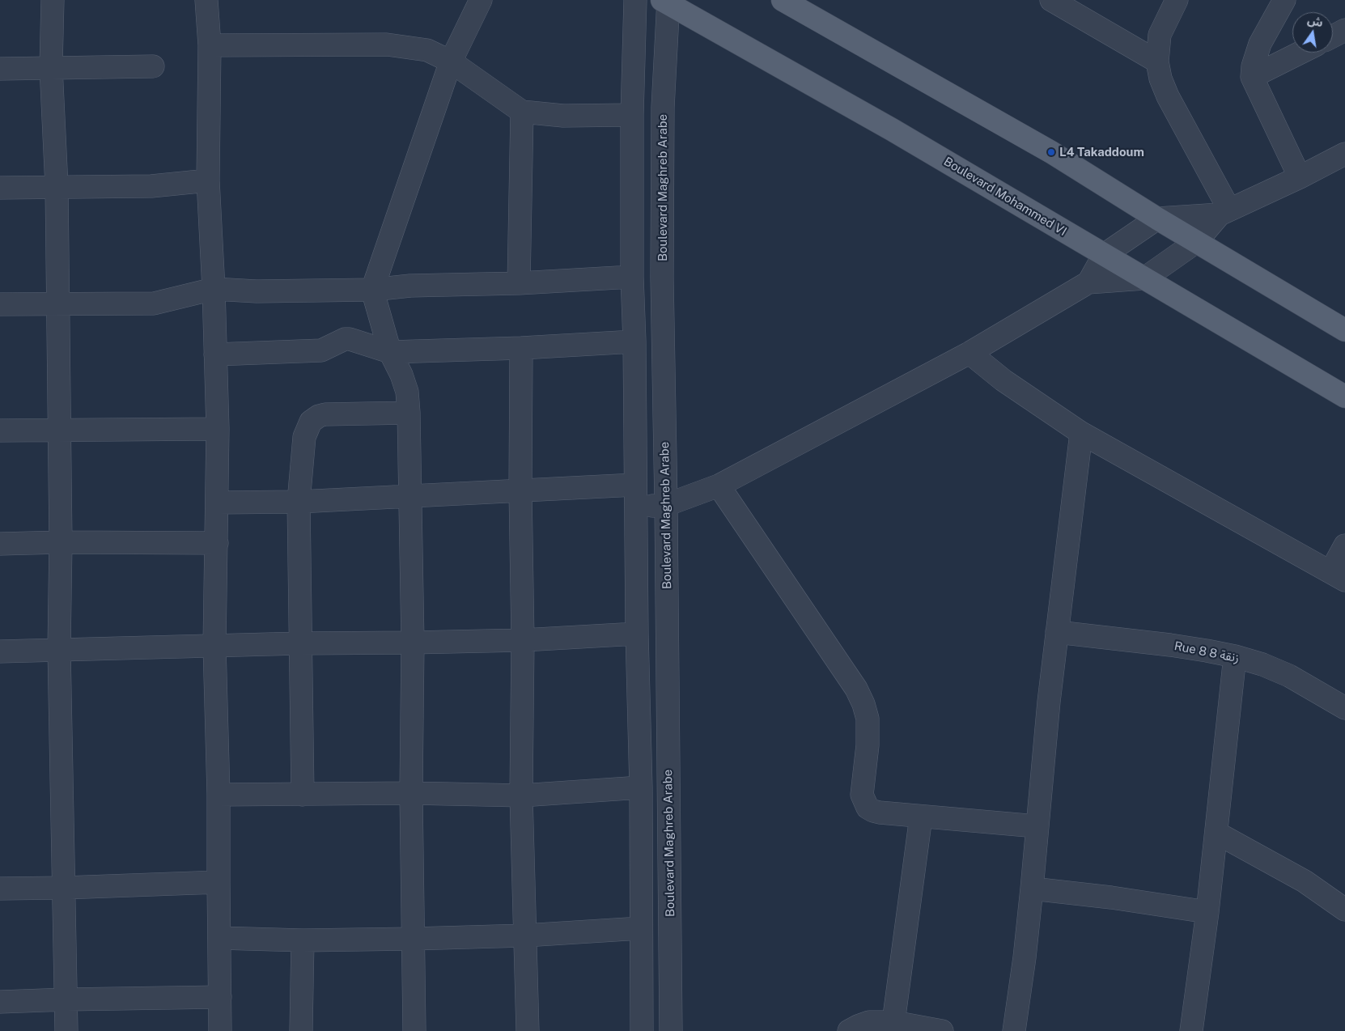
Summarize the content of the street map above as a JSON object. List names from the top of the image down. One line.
{"streets":{"main road":["Boulevard Mohammed VI"],"street":["Boulevard Maghreb Arabe","Rue 8 8 زنقة"]},"crossings":[["Boulevard Maghreb Arabe","Boulevard Mohammed VI"]],"places":["L4 Takaddoum"],"north":"top"}
